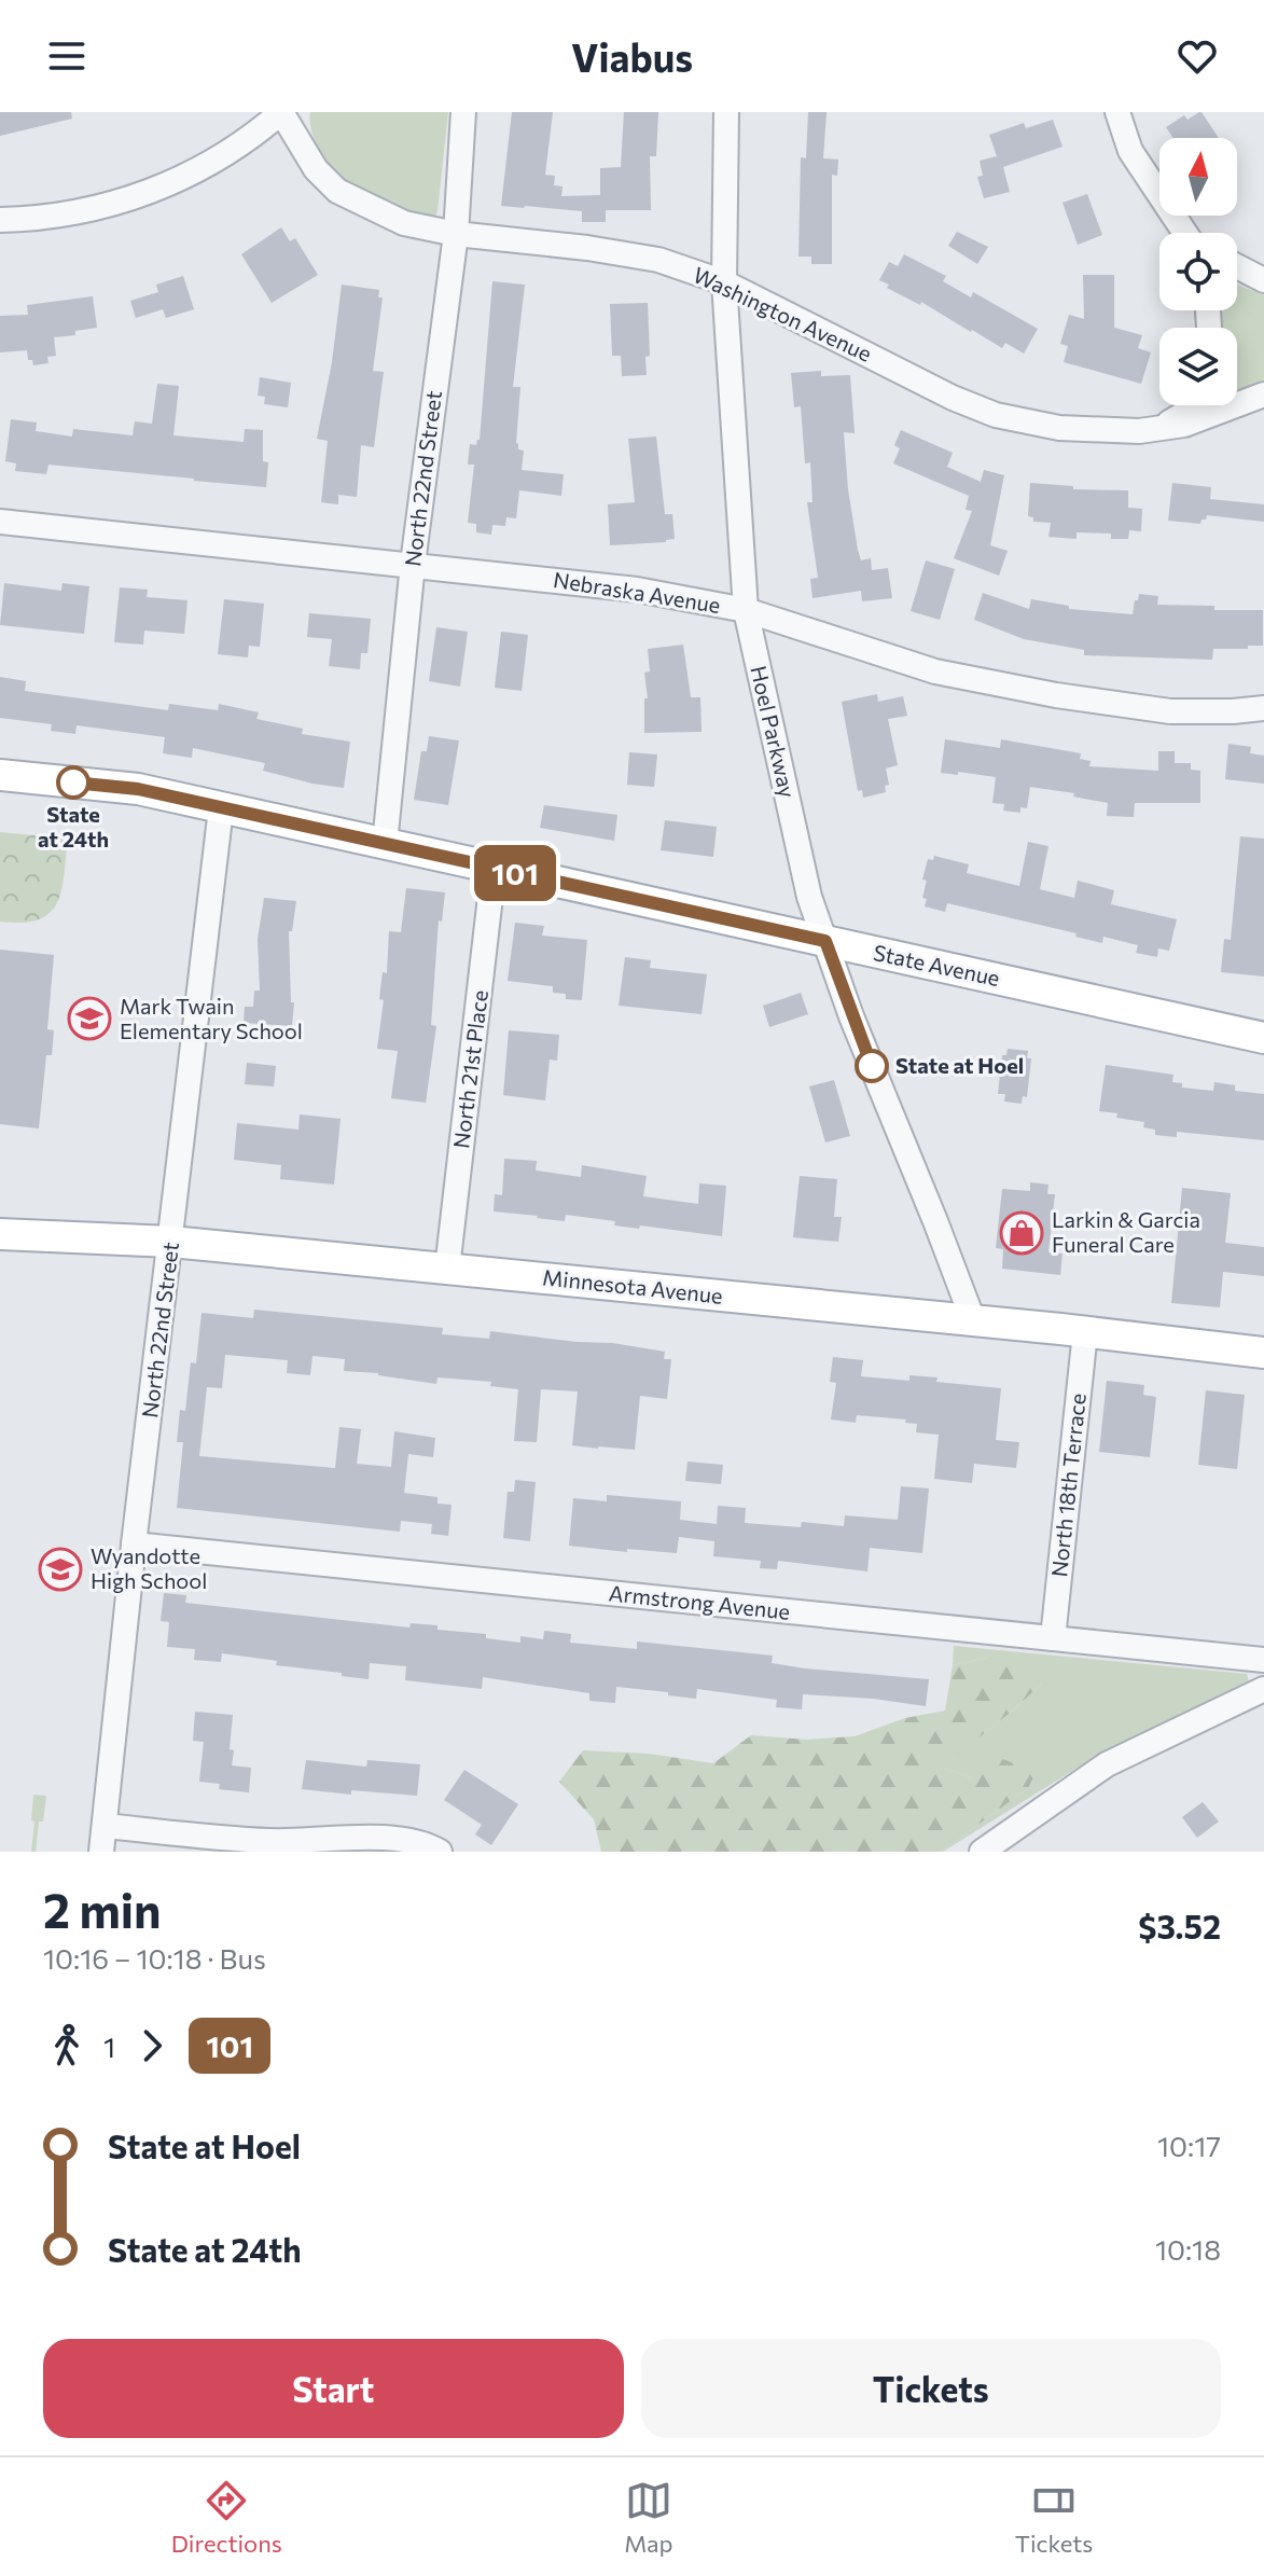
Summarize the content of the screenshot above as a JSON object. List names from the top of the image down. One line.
{"streets":{"main road":["State Avenue","Minnesota Avenue"],"street":["Washington Avenue","North 22nd Street","Nebraska Avenue","Hoel Parkway","North 21st Place","North 18th Terrace","Armstrong Avenue"]},"crossings":[["Washington Avenue","North 22nd Street"],["Washington Avenue","Hoel Parkway"],["North 22nd Street","Nebraska Avenue"],["North 22nd Street","State Avenue"],["North 22nd Street","Minnesota Avenue"],["North 22nd Street","Armstrong Avenue"],["Nebraska Avenue","Hoel Parkway"],["Hoel Parkway","State Avenue"],["Hoel Parkway","Minnesota Avenue"],["State Avenue","North 21st Place"],["North 21st Place","Minnesota Avenue"],["Minnesota Avenue","North 18th Terrace"],["North 18th Terrace","Armstrong Avenue"]],"places":{"other":["State at 24th","State at Hoel"],"school or university":["Mark Twain Elementary School","Wyandotte High School"],"shop":["Larkin & Garcia Funeral Care"]},"lines":["bus line 101"],"north":"top","page":{"header":"Viabus","on_map":"101","heading":["2 min","10:16 – 10:18 · Bus","$3.52"],"legs":["1","101"],"list":[{"name":"State at Hoel","value":"10:17"},{"name":"State at 24th","value":"10:18"}],"buttons":["Start","Tickets"],"tabs":["Directions","Map","Tickets"]}}
